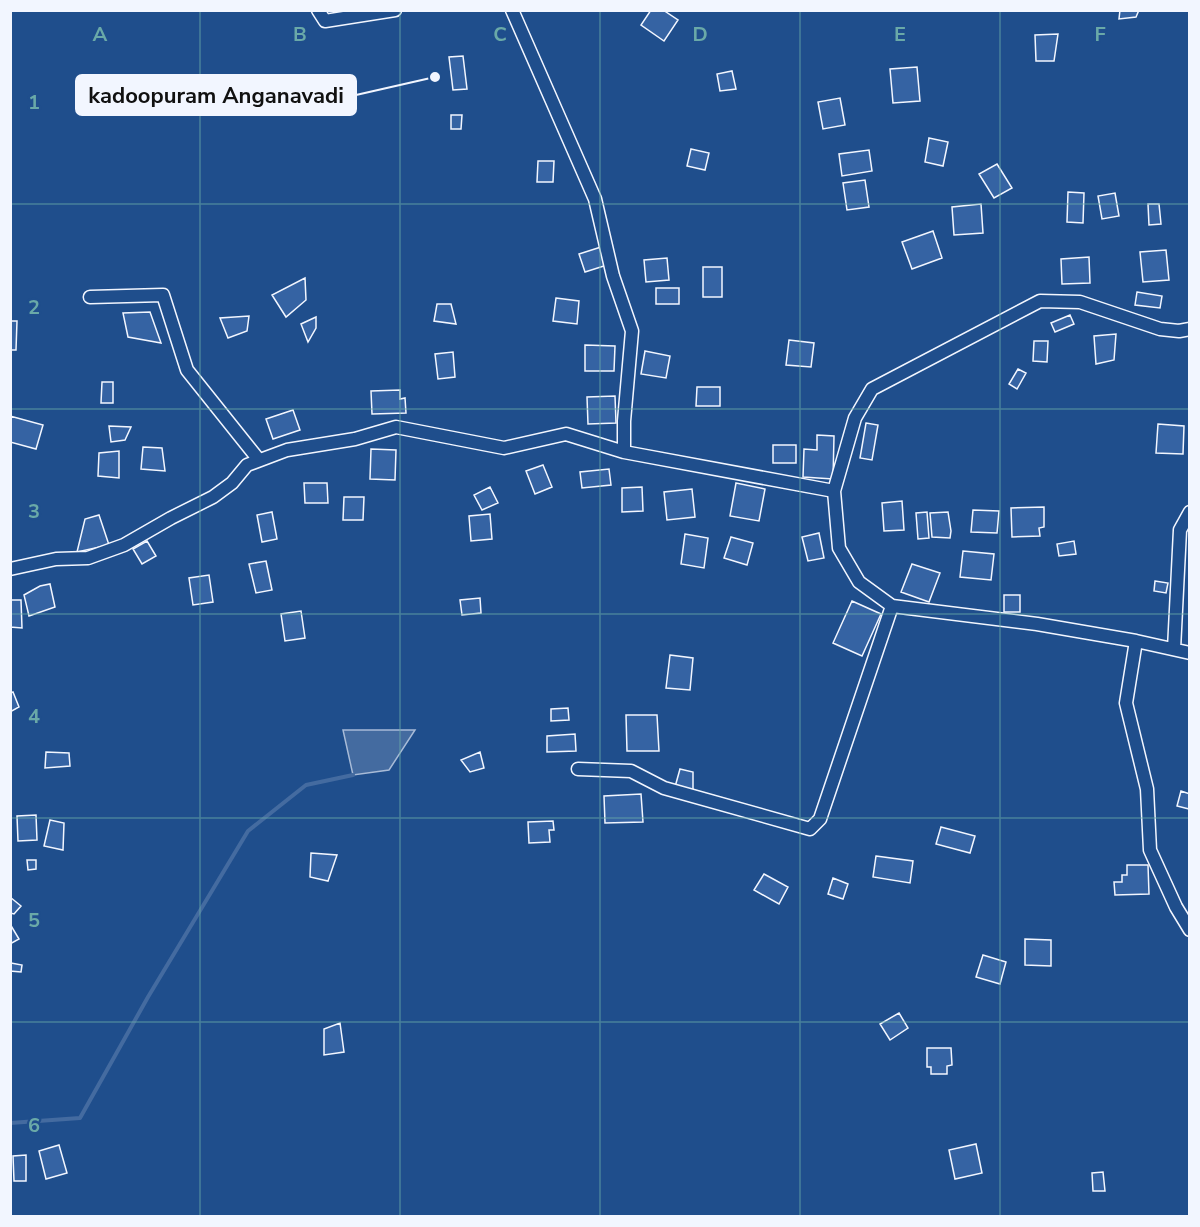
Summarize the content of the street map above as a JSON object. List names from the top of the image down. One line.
{"places":["kadoopuram Anganavadi"],"grid":{"columns":["A","B","C","D","E","F"],"rows":["1","2","3","4","5","6"]}}
